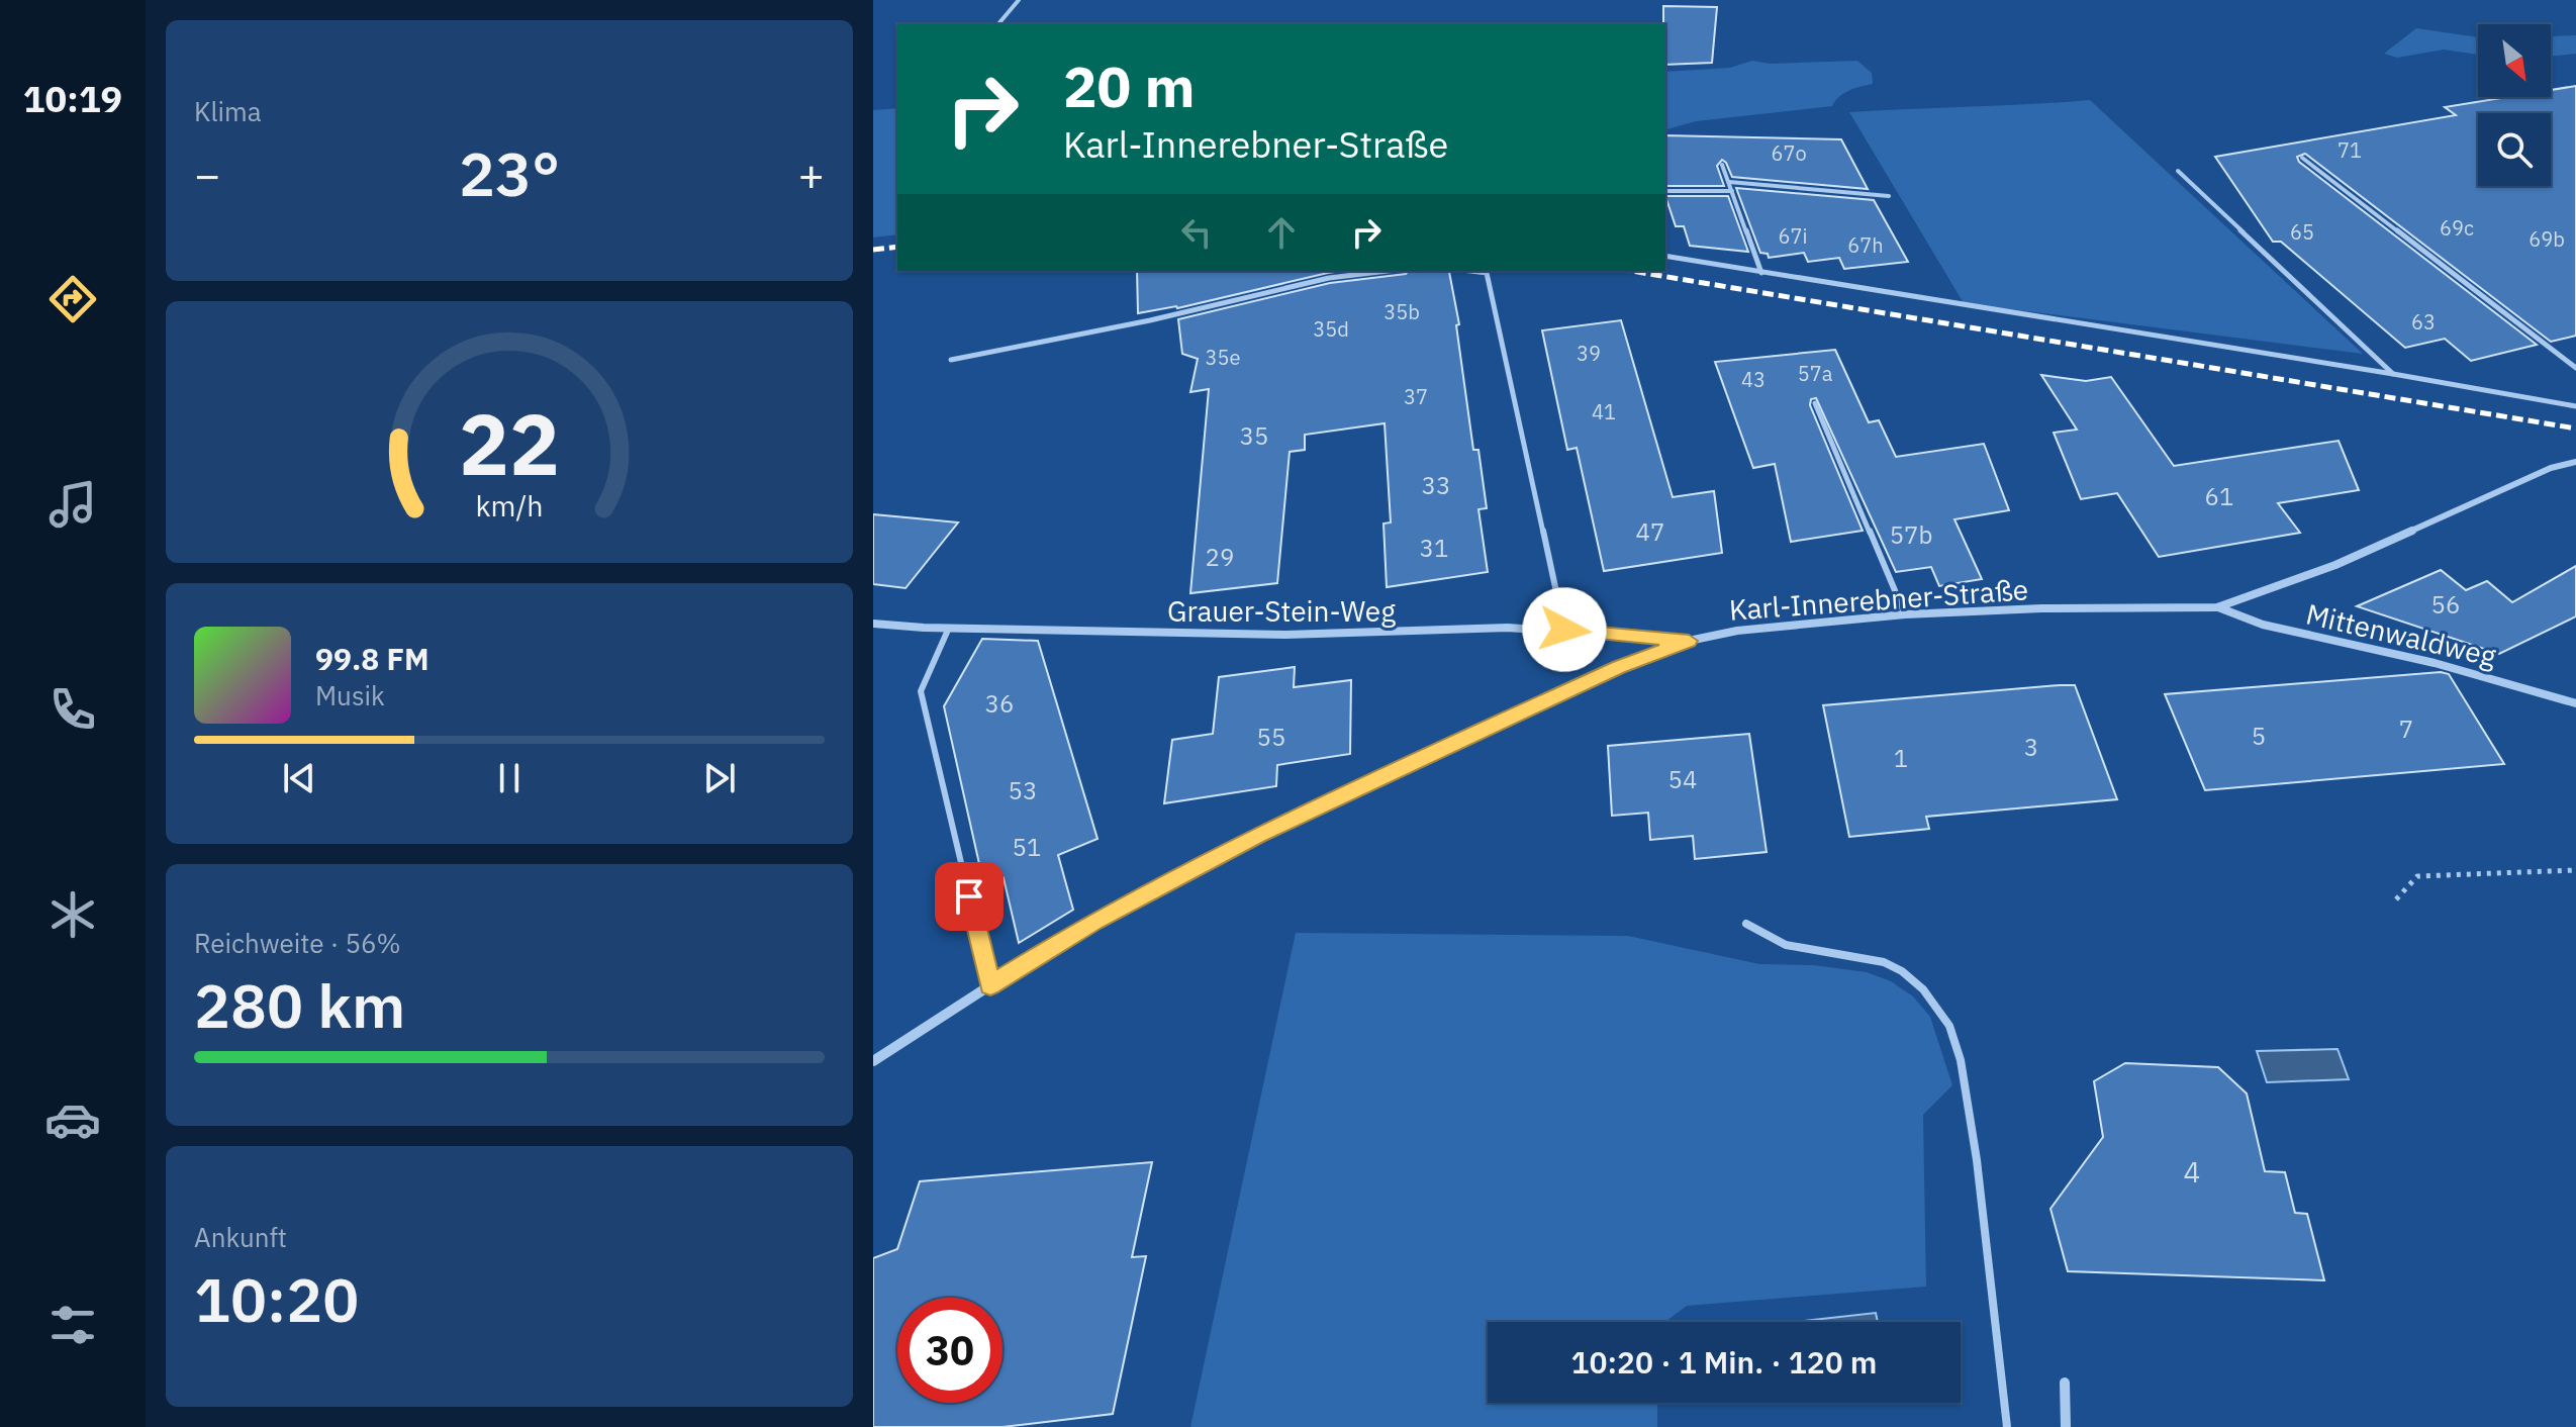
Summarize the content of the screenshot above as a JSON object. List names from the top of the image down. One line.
{"streets":{"street":["Karl-Innerebner-Straße","Grauer-Stein-Weg","Mittenwaldweg"]},"crossings":[["Karl-Innerebner-Straße","Grauer-Stein-Weg"],["Karl-Innerebner-Straße","Mittenwaldweg"]],"house_numbers":["71","67o","69c","65","67i","69b","67h","35b","63","35d","39","35e","57a","43","37","41","35","33","61","47","57b","31","29","56","36","7","5","55","3","1","54","53","51","4"],"north":"bottom right","page":{"tabs":"10:19","tile":["Klima",["Reichweite · 56%","280 km"],["Ankunft","10:20"]],"turn":["20 m","Karl-Innerebner-Straße"],"heat":["−","23°","+"],"song":["99.8 FM","Musik"],"limit":"30","trip":"10:20 · 1 Min. · 120 m","gauge":["22","km/h"]}}
